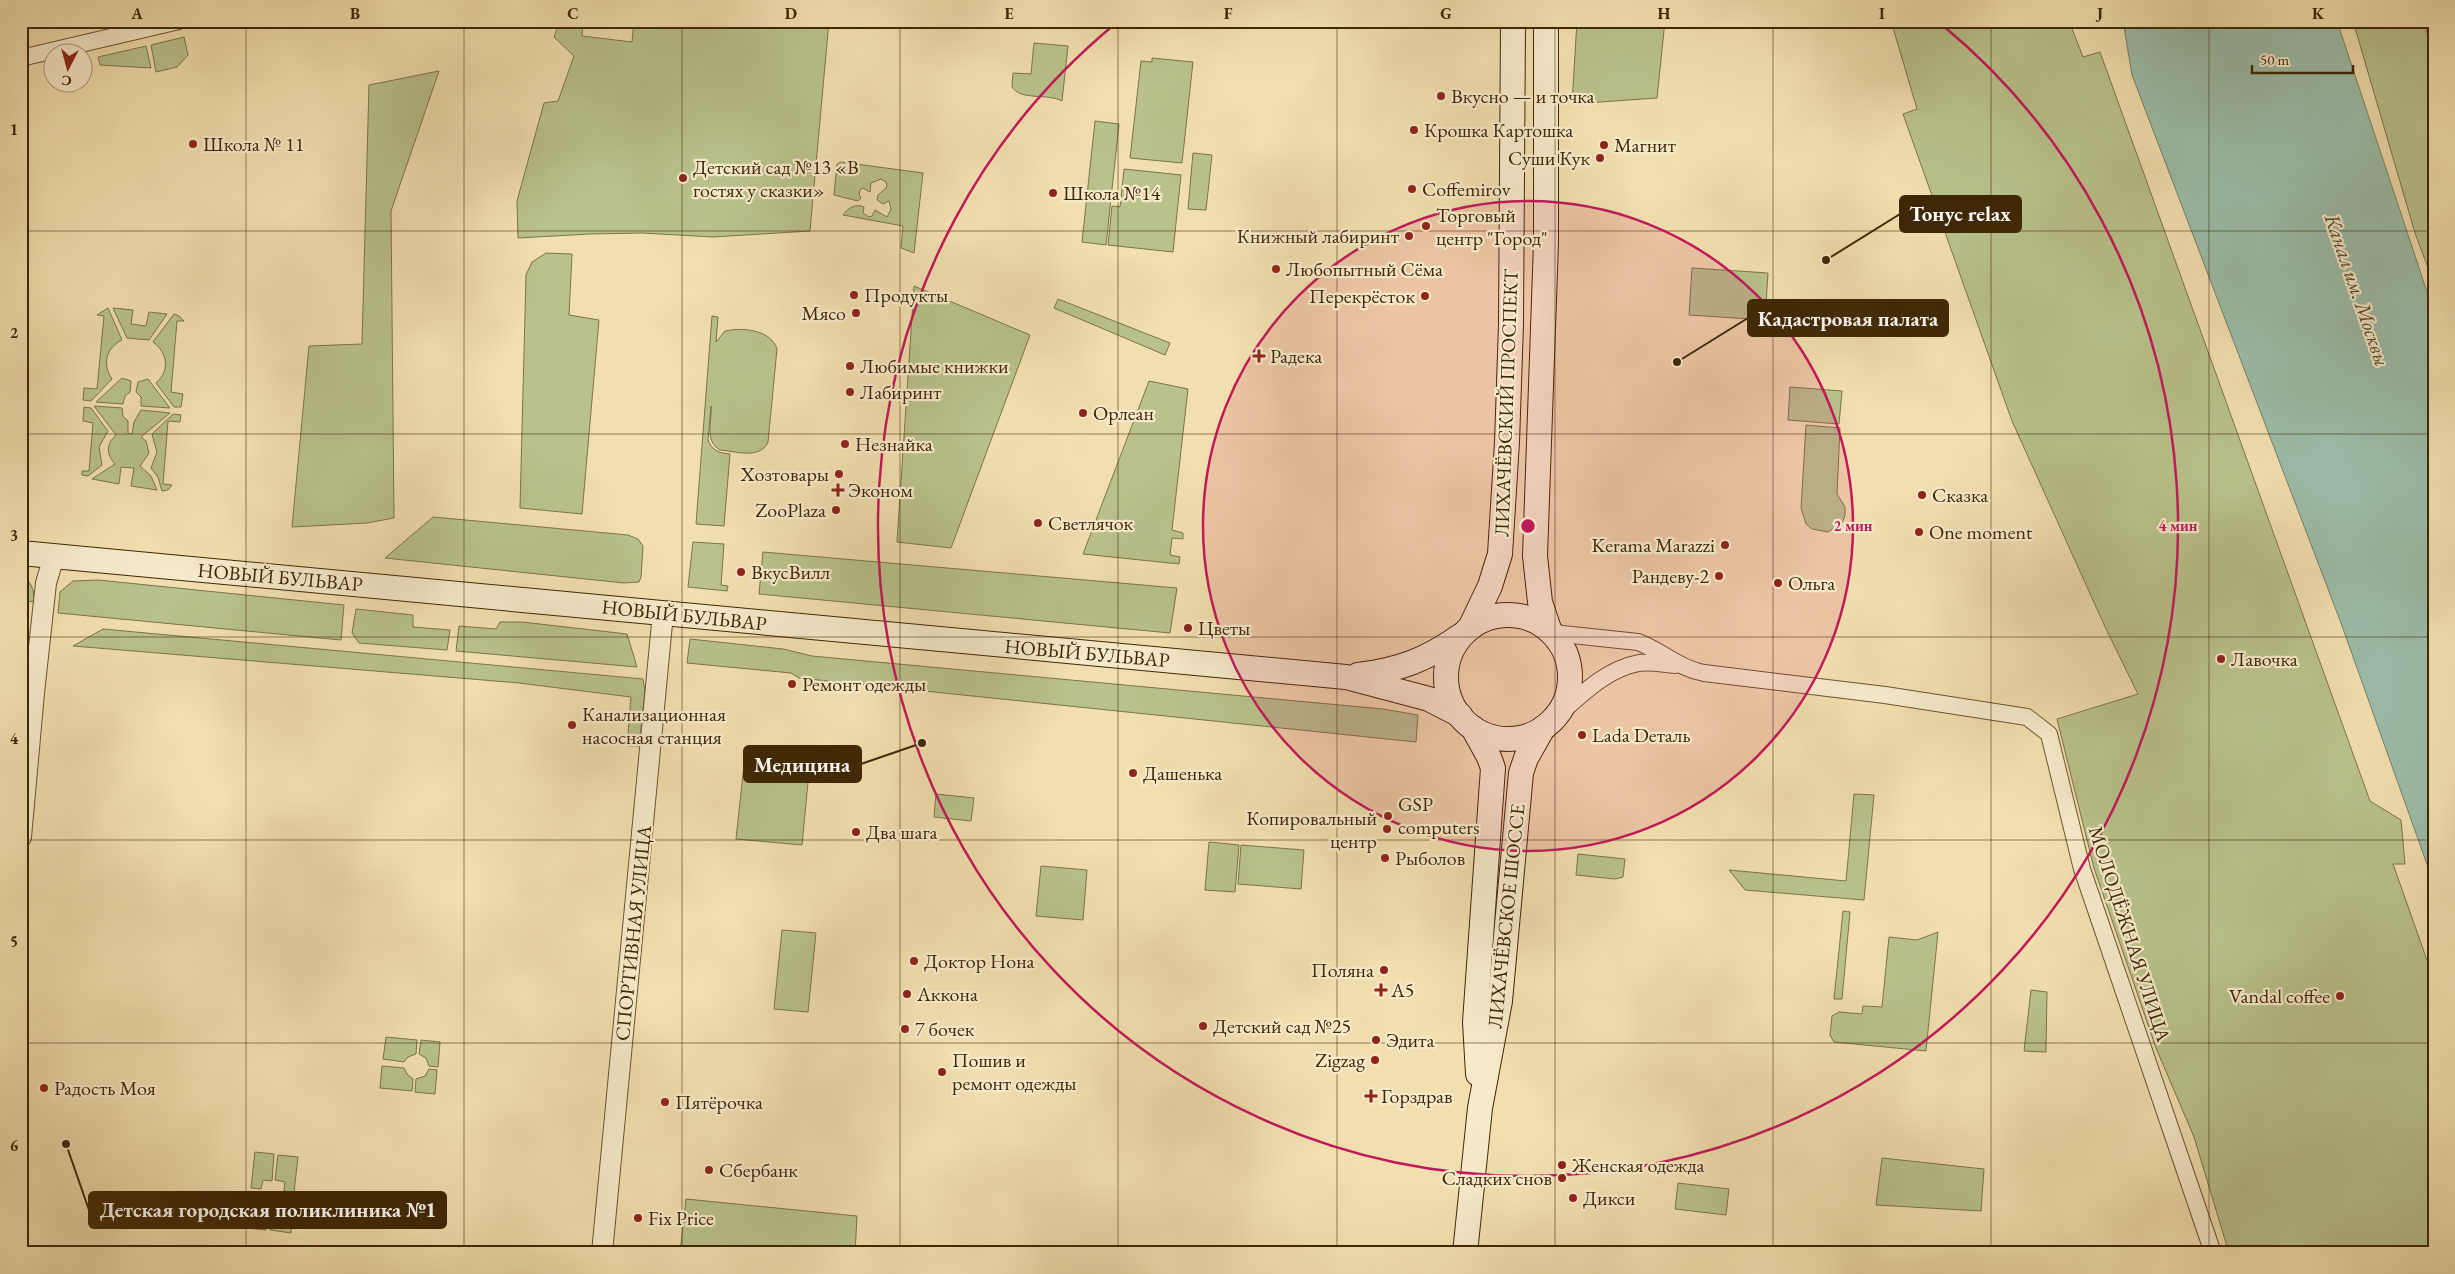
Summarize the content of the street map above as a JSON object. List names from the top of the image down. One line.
{"streets":{"main road":["ЛИХАЧЁВСКИЙ ПРОСПЕКТ","НОВЫЙ БУЛЬВАР","ЛИХАЧЁВСКОЕ ШОССЕ"],"street":["СПОРТИВНАЯ УЛИЦА","МОЛОДЁЖНАЯ УЛИЦА"]},"crossings":[["ЛИХАЧЁВСКИЙ ПРОСПЕКТ","НОВЫЙ БУЛЬВАР"],["ЛИХАЧЁВСКИЙ ПРОСПЕКТ","ЛИХАЧЁВСКОЕ ШОССЕ"],["ЛИХАЧЁВСКИЙ ПРОСПЕКТ","МОЛОДЁЖНАЯ УЛИЦА"],["НОВЫЙ БУЛЬВАР","ЛИХАЧЁВСКОЕ ШОССЕ"],["НОВЫЙ БУЛЬВАР","СПОРТИВНАЯ УЛИЦА"],["НОВЫЙ БУЛЬВАР","МОЛОДЁЖНАЯ УЛИЦА"],["ЛИХАЧЁВСКОЕ ШОССЕ","МОЛОДЁЖНАЯ УЛИЦА"]],"water":["Канал им. Москвы"],"places":{"other":["Вкусно — и точка","Крошка Картошка","Школа № 11","Магнит","Суши Кук","Детский сад №13 «В гостях у сказки»","Coffemirov","Школа №14","Торговый центр \"Город\"","Книжный лабиринт","Тонус relax","Любопытный Сёма","Продукты","Перекрёсток","Мясо","Кадастровая палата","Любимые книжки","Лабиринт","Орлеан","Незнайка","Хозтовары","Сказка","ZooPlaza","Светлячок","One moment","Kerama Marazzi","ВкусВилл","Рандеву-2","Ольга","Цветы","Лавочка","Ремонт одежды","Канализационная насосная станция","Lada Dеталь","Медицина","Дашенька","GSP computers","Копировальный центр","Два шага","Рыболов","Доктор Нона","Поляна","Аккона","Vandal coffee","Детский сад №25","7 бочек","Эдита","Zigzag","Пошив и ремонт одежды","Радость Моя","Пятёрочка","Детская городская поликлиника №1","Женская одежда","Сбербанк","Сладких снов","Дикси","Fix Price"],"health":["Радека","Эконом","А5","Горздрав"]},"scale_bar":"50 m","north":"bottom","grid":{"columns":["A","B","C","D","E","F","G","H","I","J","K"],"rows":["1","2","3","4","5","6"]},"rings":["2 мин","4 мин"]}
